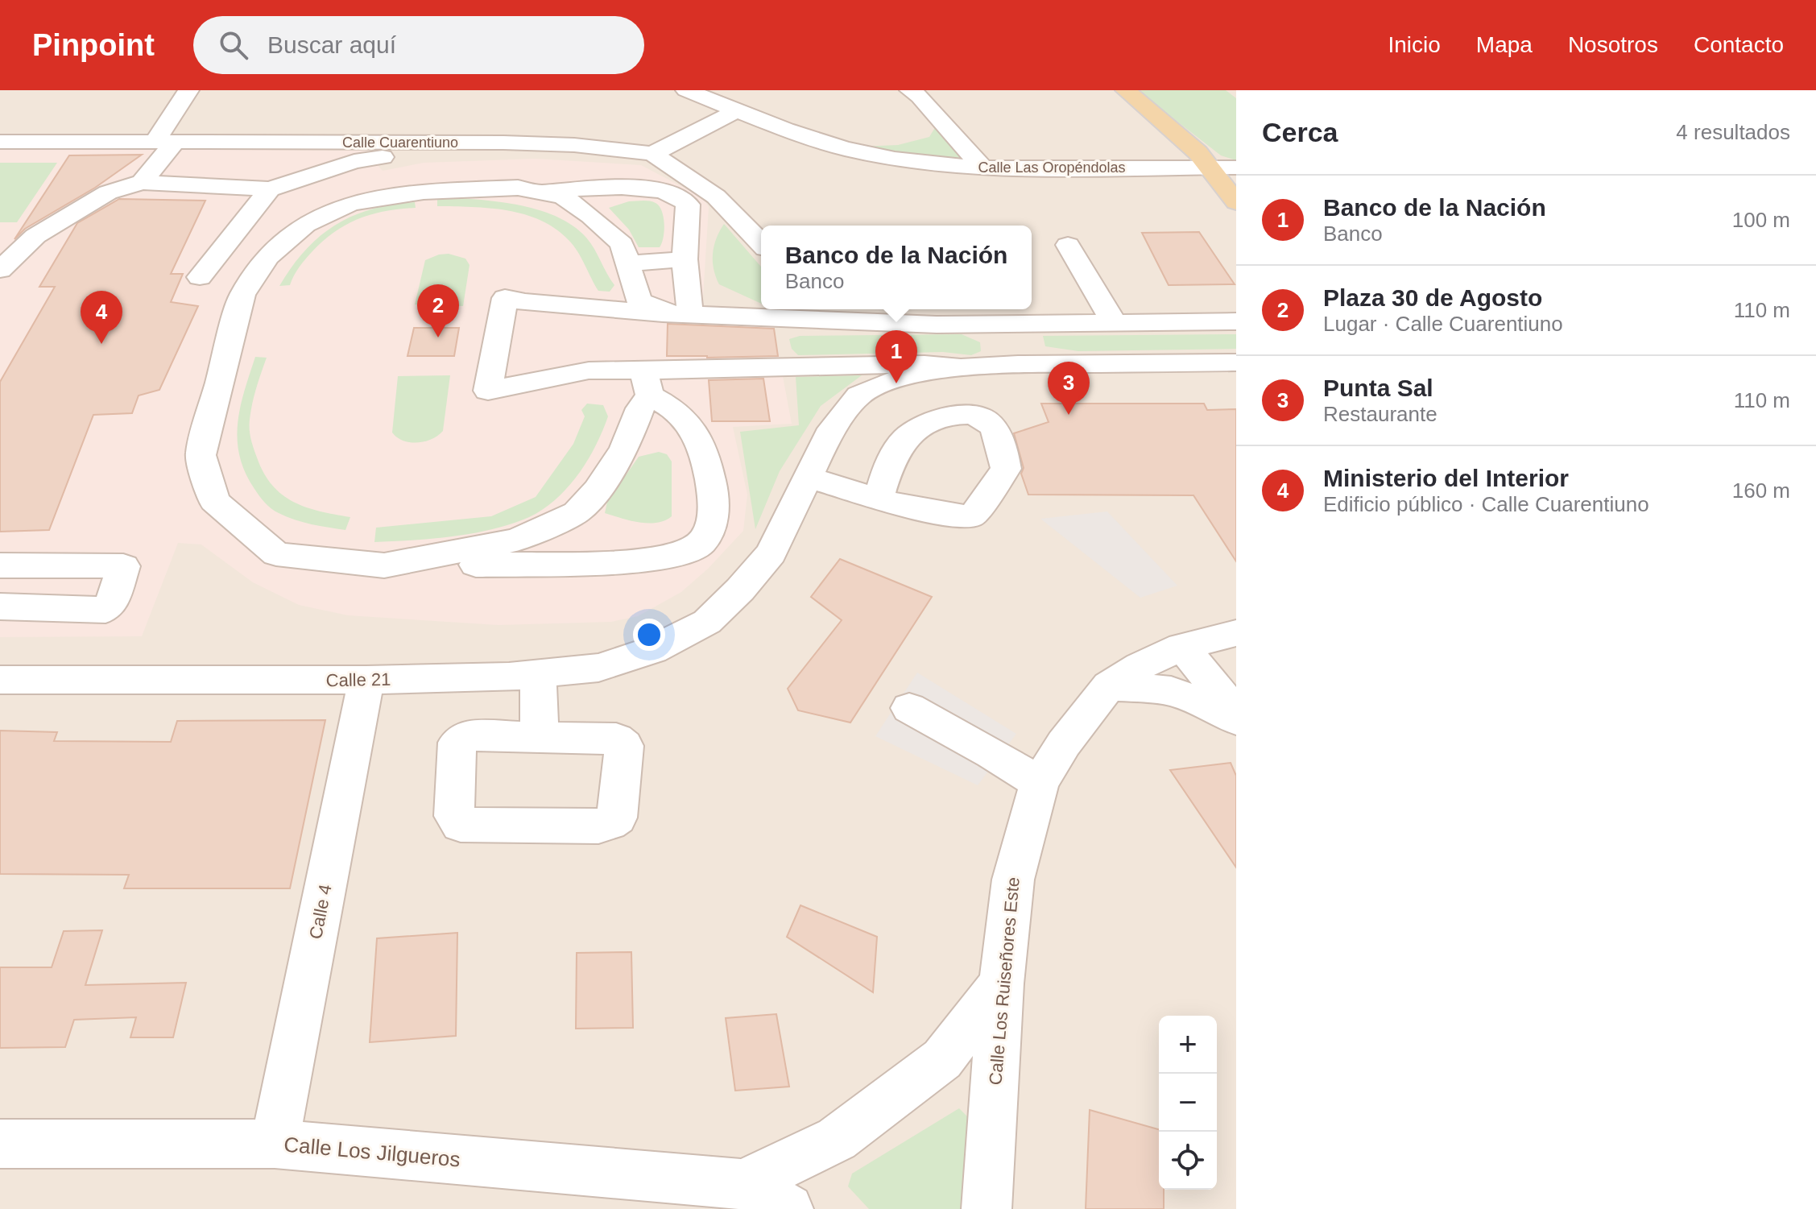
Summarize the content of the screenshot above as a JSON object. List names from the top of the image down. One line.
{"streets":{"street":["Calle Cuarentiuno","Calle Las Oropéndolas","Calle 21","Calle 4","Calle Los Ruiseñores Este","Calle Los Jilgueros"]},"crossings":[["Calle 21","Calle 4"],["Calle 4","Calle Los Jilgueros"]],"page":{"header":"Pinpoint","search":"Buscar aquí","nav":["Inicio","Mapa","Nosotros","Contacto"],"heading":["Cerca","4 resultados"],"list":[{"mark":"1","name":"Banco de la Nación","note":"Banco","value":"100 m"},{"mark":"2","name":"Plaza 30 de Agosto","note":"Lugar · Calle Cuarentiuno","value":"110 m"},{"mark":"3","name":"Punta Sal","note":"Restaurante","value":"110 m"},{"mark":"4","name":"Ministerio del Interior","note":"Edificio público · Calle Cuarentiuno","value":"160 m"}],"popup":["Banco de la Nación","Banco"],"pins":["2","4","1","3"],"map_buttons":["+","−"]}}
